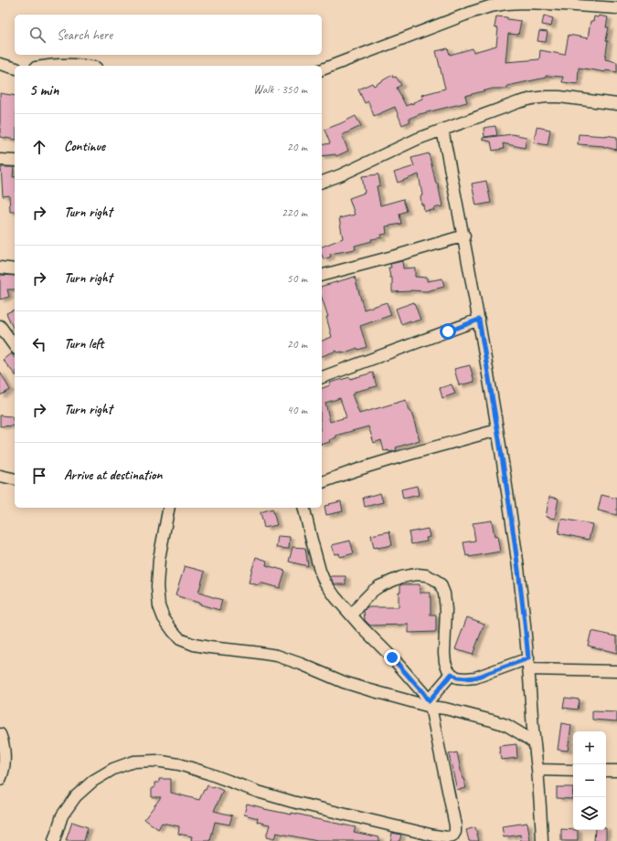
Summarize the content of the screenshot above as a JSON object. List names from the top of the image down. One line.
{"page":{"search":"Search here","heading":["5 min","Walk · 350 m"],"list":[["Continue","20 m"],["Turn right","220 m"],["Turn right","50 m"],["Turn left","20 m"],["Turn right","40 m"],"Arrive at destination"],"map_buttons":["+","−"]}}
